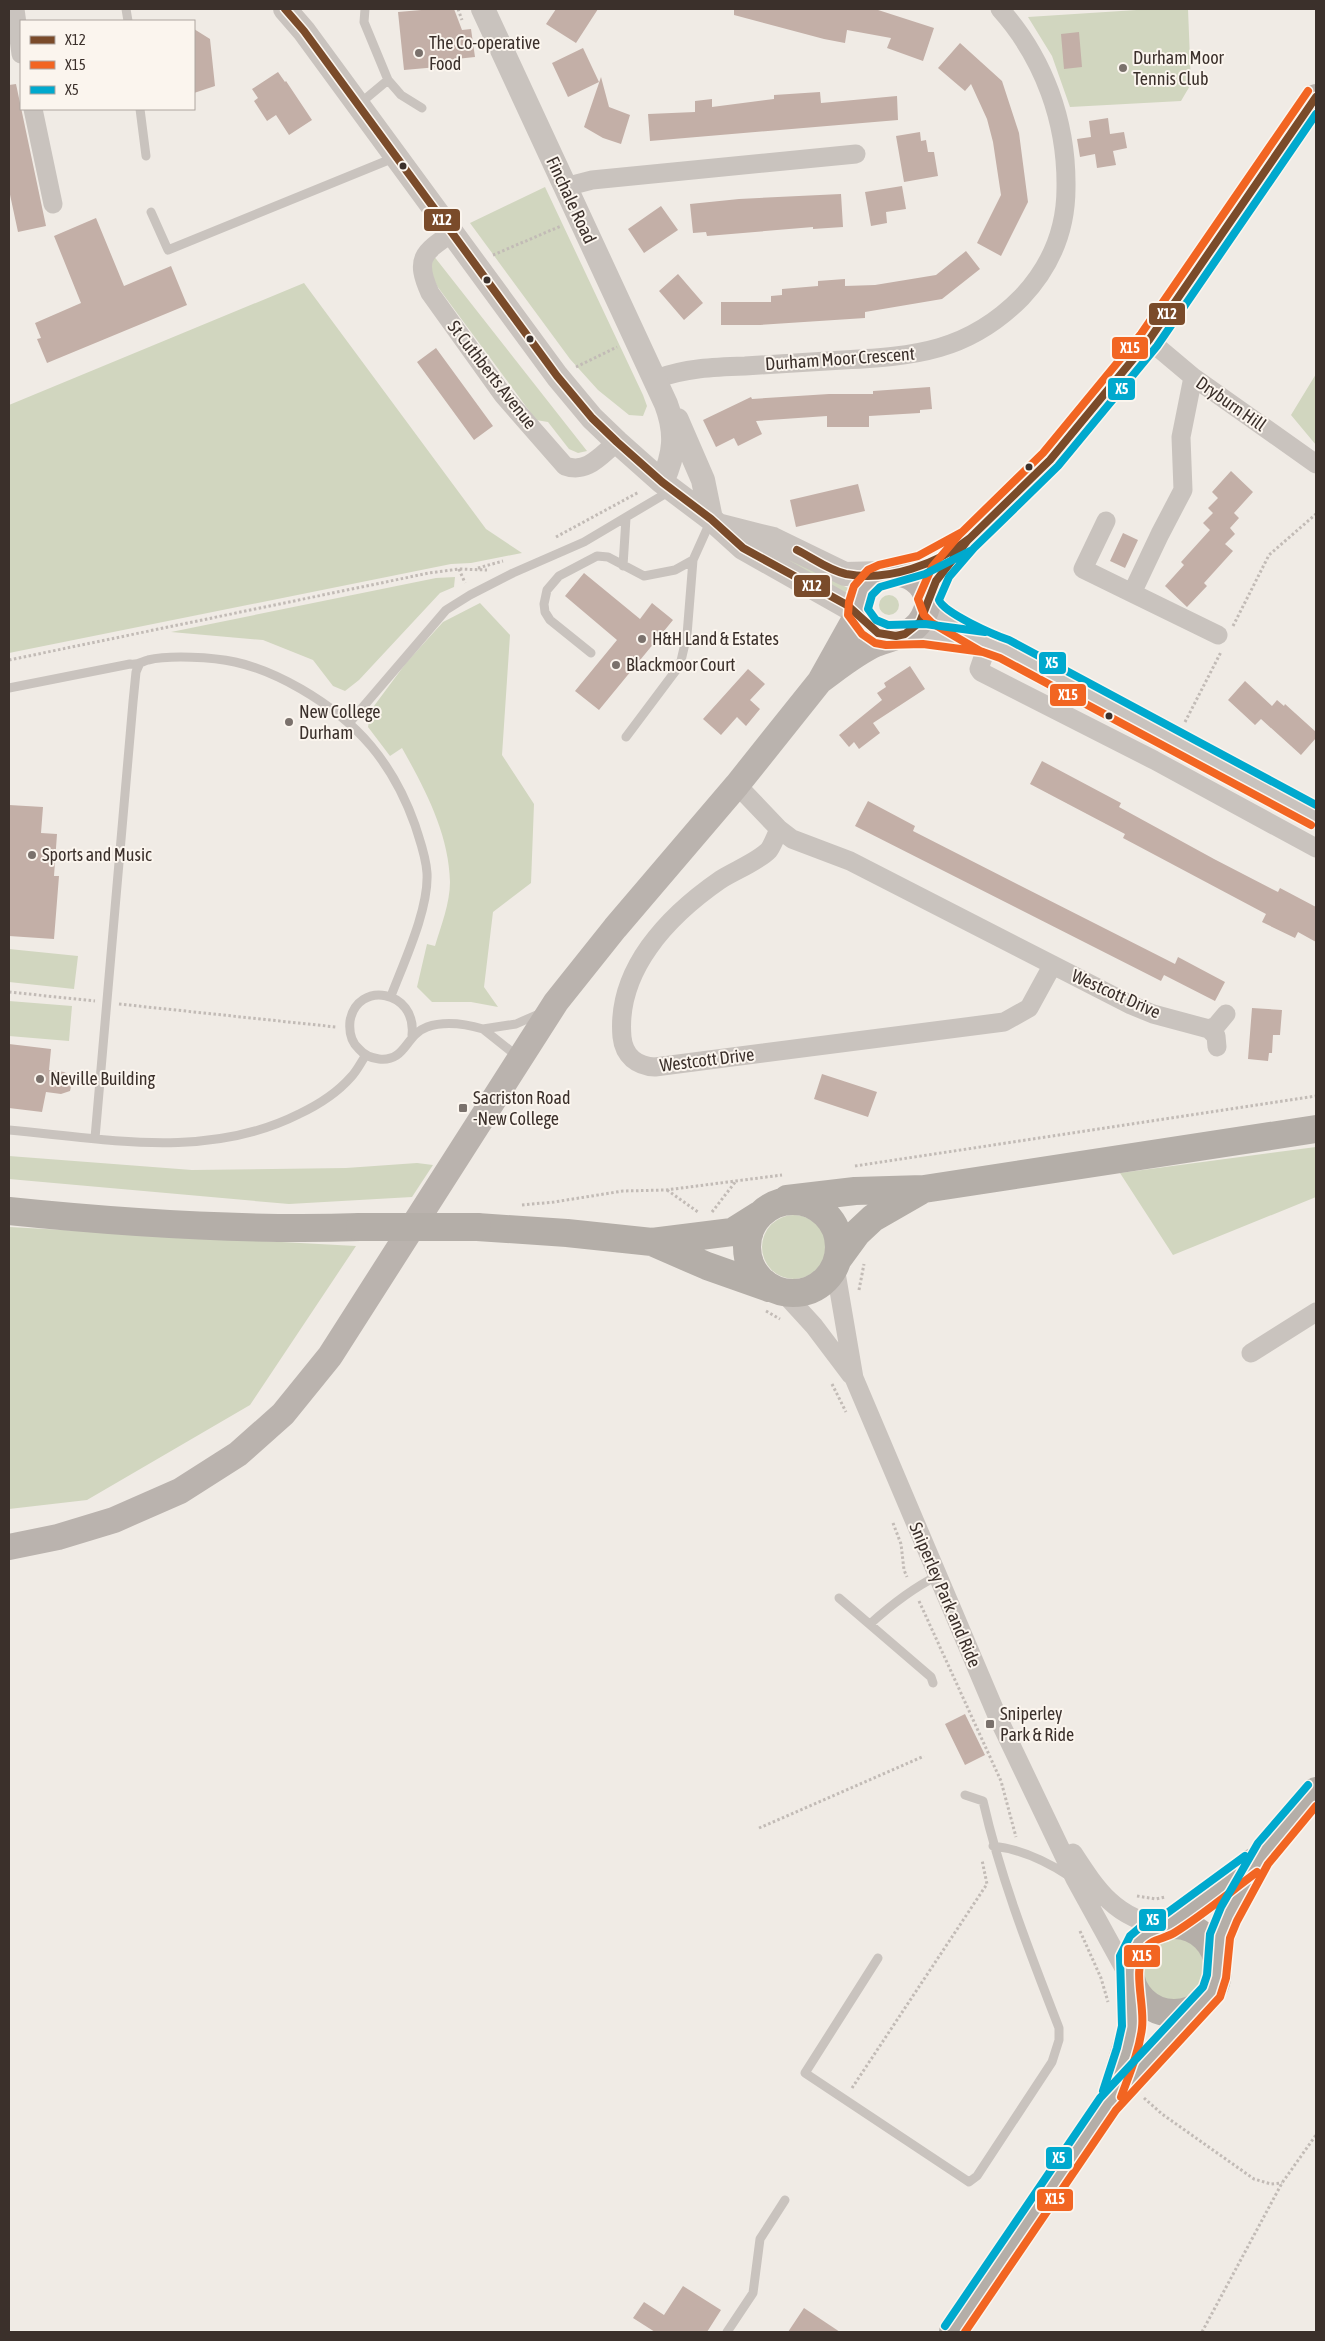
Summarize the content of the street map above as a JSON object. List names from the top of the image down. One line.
{"streets":{"street":["Finchale Road","Durham Moor Crescent","St Cuthberts Avenue","Dryburn Hill","Westcott Drive","Sniperley Park and Ride"]},"crossings":[["Finchale Road","Durham Moor Crescent"]],"places":{"other":["The Co-operative Food","Durham Moor Tennis Club","H&H Land & Estates","Blackmoor Court","New College Durham","Sports and Music","Neville Building"],"transit":["Sacriston Road -New College","Sniperley Park & Ride"]},"lines":["transit line X12","transit line X15","transit line X5"],"legend":["X12","X15","X5"]}
